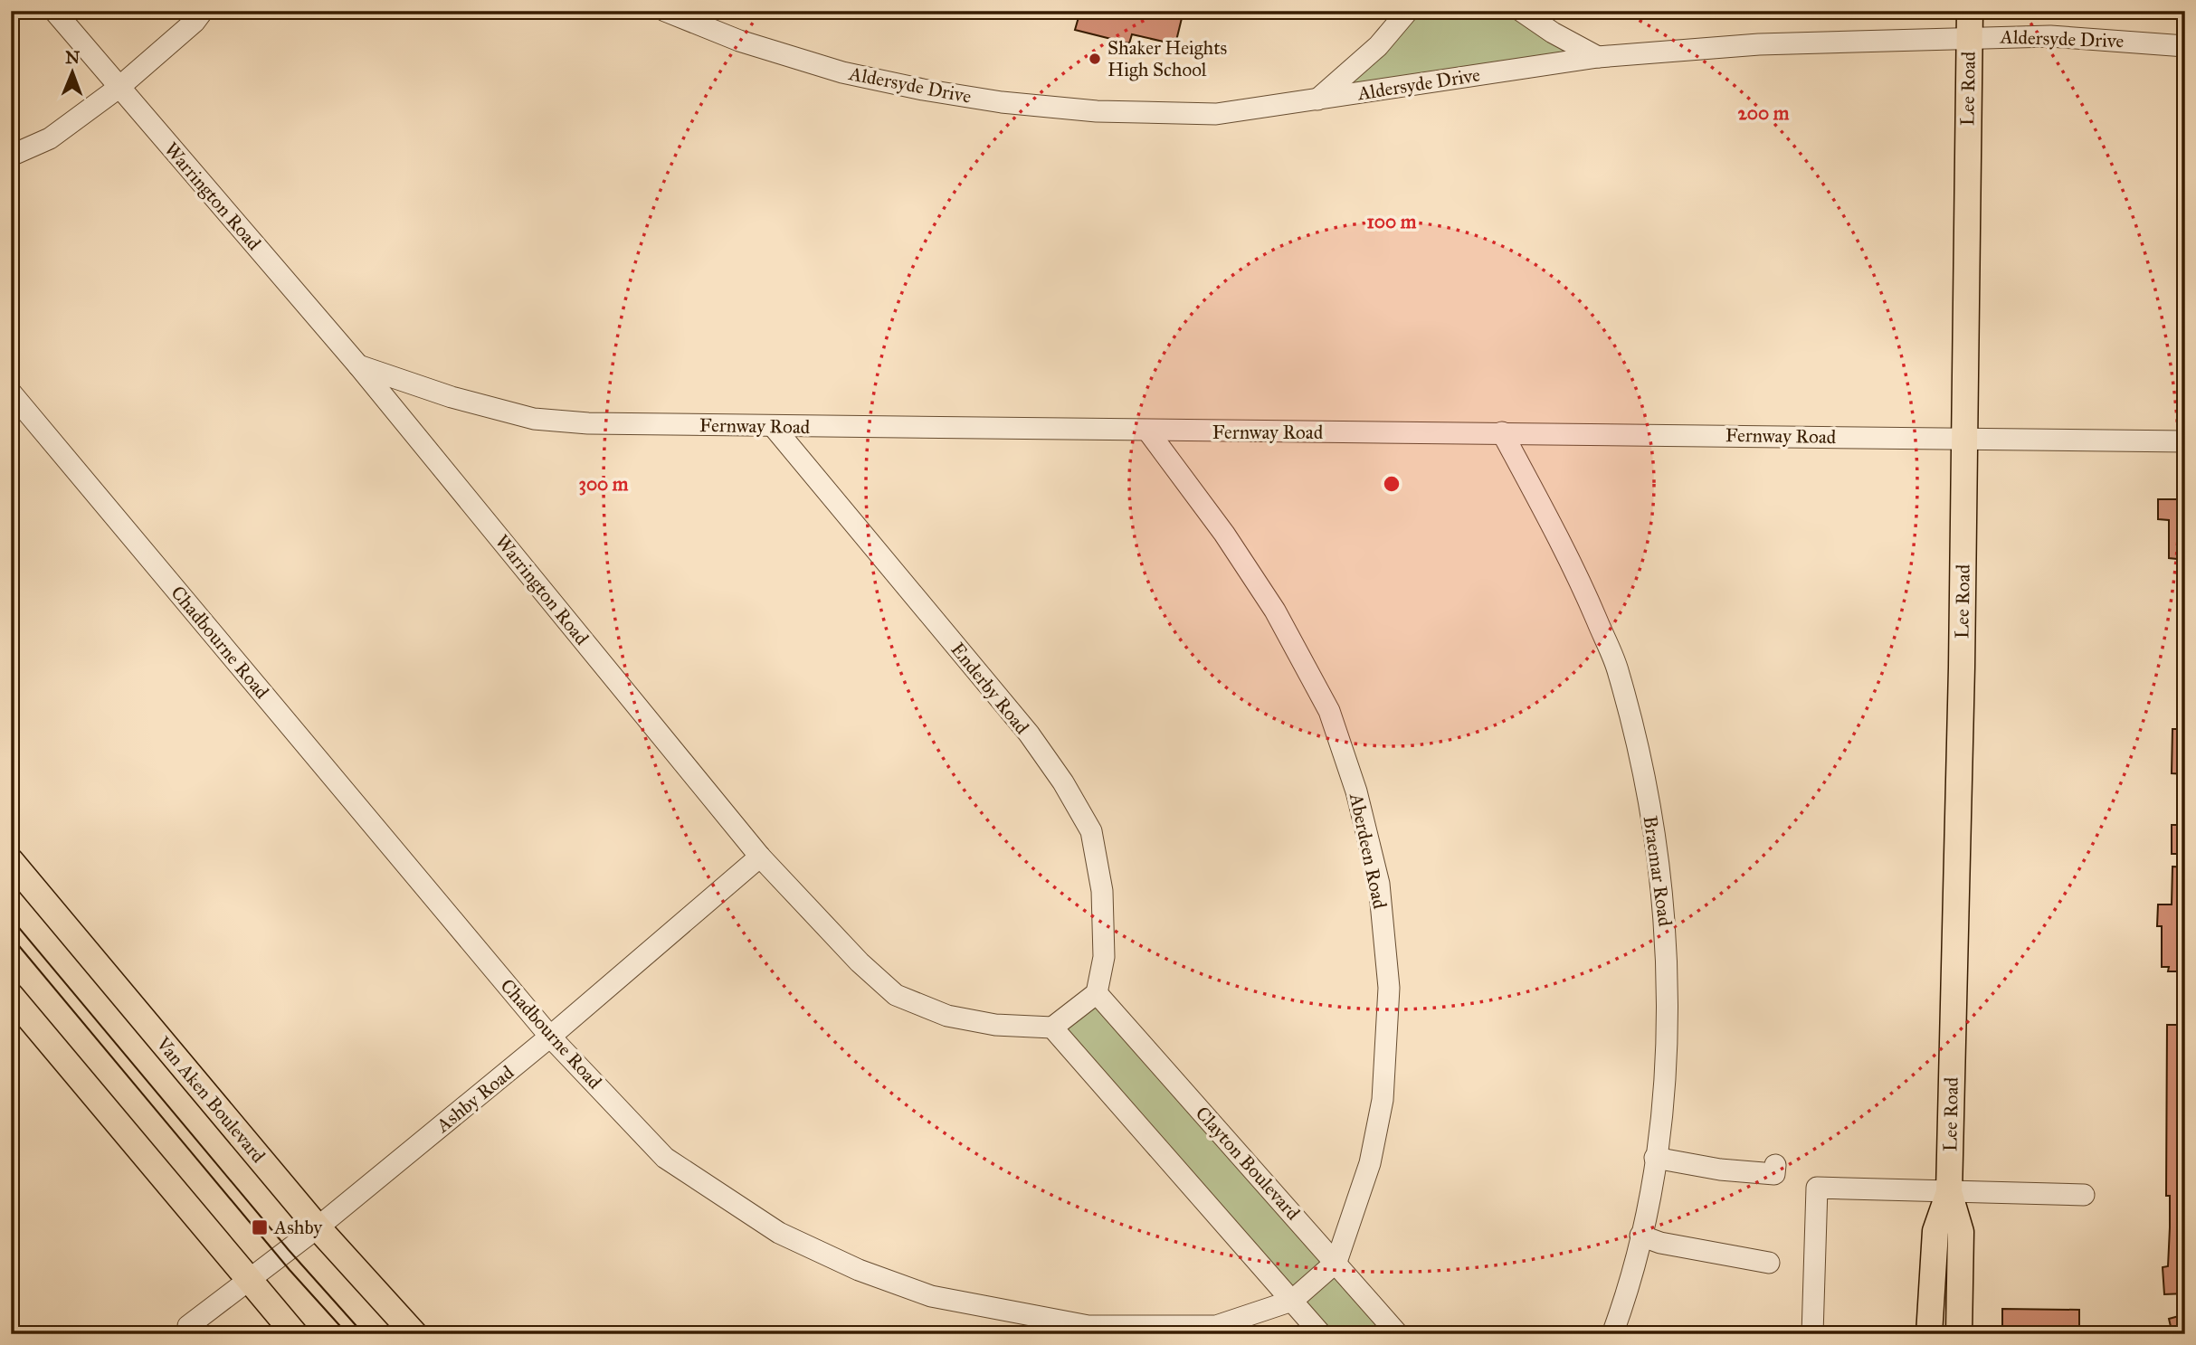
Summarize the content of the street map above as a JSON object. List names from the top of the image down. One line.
{"streets":{"main road":["Lee Road","Van Aken Boulevard"],"street":["Aldersyde Drive","Warrington Road","Fernway Road","Chadbourne Road","Enderby Road","Aberdeen Road","Braemar Road","Ashby Road","Clayton Boulevard"]},"crossings":[["Aldersyde Drive","Lee Road"],["Lee Road","Fernway Road"],["Warrington Road","Fernway Road"],["Warrington Road","Ashby Road"],["Fernway Road","Enderby Road"],["Fernway Road","Aberdeen Road"],["Fernway Road","Braemar Road"],["Chadbourne Road","Aberdeen Road"],["Chadbourne Road","Ashby Road"],["Enderby Road","Clayton Boulevard"],["Aberdeen Road","Clayton Boulevard"],["Ashby Road","Van Aken Boulevard"]],"places":{"other":["Shaker Heights High School"],"transit":["Ashby"]},"north":"top","rings":["200 m","100 m","300 m"]}
